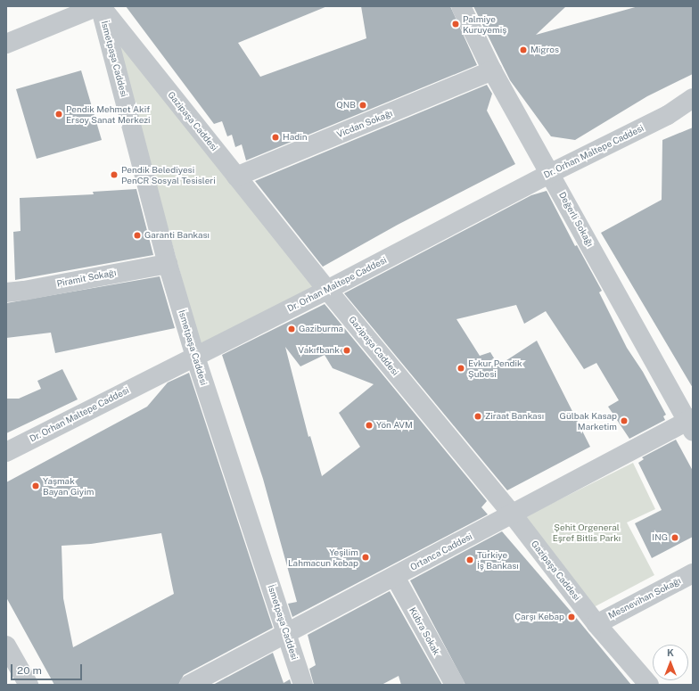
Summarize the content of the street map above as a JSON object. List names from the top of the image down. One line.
{"streets":{"street":["İsmetpaşa Caddesi","Gazipaşa Caddesi","Vicdan Sokağı","Dr. Orhan Maltepe Caddesi","Değerli Sokağı","Piramit Sokağı","Ortanca Caddesi","Mesnevihan Sokağı","Kübra Sokak"]},"crossings":[["İsmetpaşa Caddesi","Gazipaşa Caddesi"],["İsmetpaşa Caddesi","Dr. Orhan Maltepe Caddesi"],["İsmetpaşa Caddesi","Piramit Sokağı"],["İsmetpaşa Caddesi","Ortanca Caddesi"],["Gazipaşa Caddesi","Vicdan Sokağı"],["Gazipaşa Caddesi","Dr. Orhan Maltepe Caddesi"],["Gazipaşa Caddesi","Ortanca Caddesi"],["Gazipaşa Caddesi","Mesnevihan Sokağı"],["Vicdan Sokağı","Değerli Sokağı"],["Dr. Orhan Maltepe Caddesi","Değerli Sokağı"],["Değerli Sokağı","Ortanca Caddesi"],["Ortanca Caddesi","Kübra Sokak"]],"parks":["Şehit Orgeneral Eşref Bitlis Parkı"],"places":["Palmiye Kuruyemiş","Migros","QNB","Pendik Mehmet Akif Ersoy Sanat Merkezi","Hadin","Pendik Belediyesi PenCR Sosyal Tesisleri","Garanti Bankası","Gaziburma","Vakıfbank","Evkur Pendik Şubesi","Ziraat Bankası","Gülbak Kasap Marketim","Yön AVM","Yaşmak Bayan Giyim","ING","Yeşilim Lahmacun kebap","Türkiye İş Bankası","Çarşı Kebap"],"scale_bar":"20 m","north":"top"}
